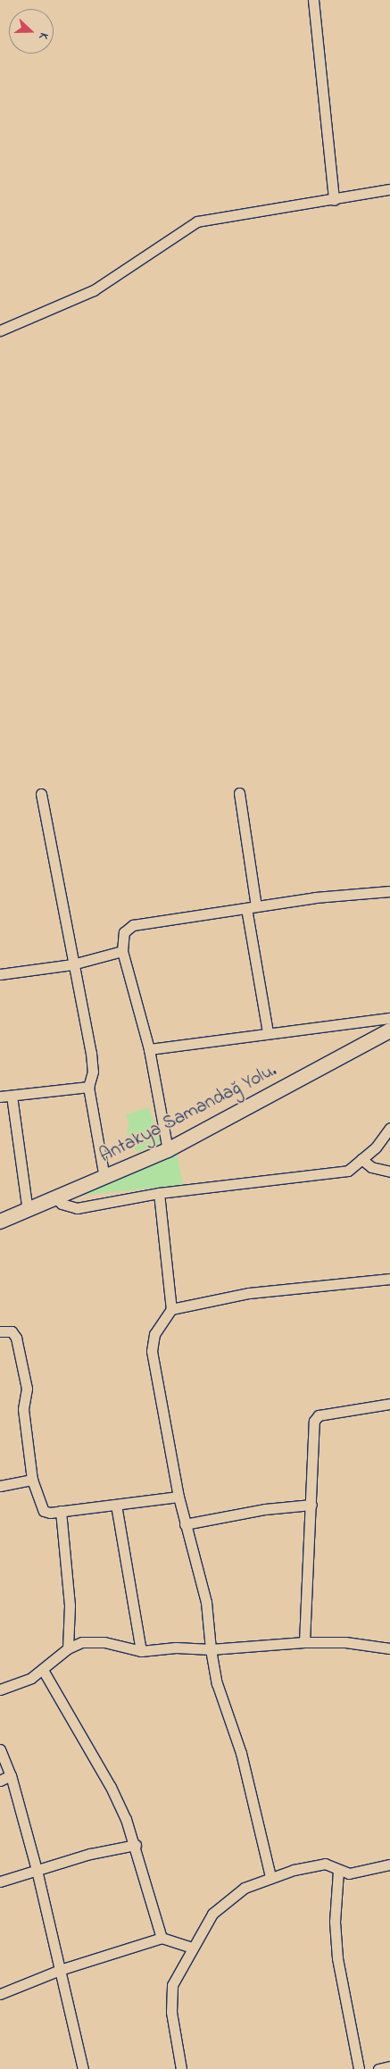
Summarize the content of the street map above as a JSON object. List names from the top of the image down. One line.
{"streets":{"street":["Antakya Samandağ Yolu."]},"north":"right"}
